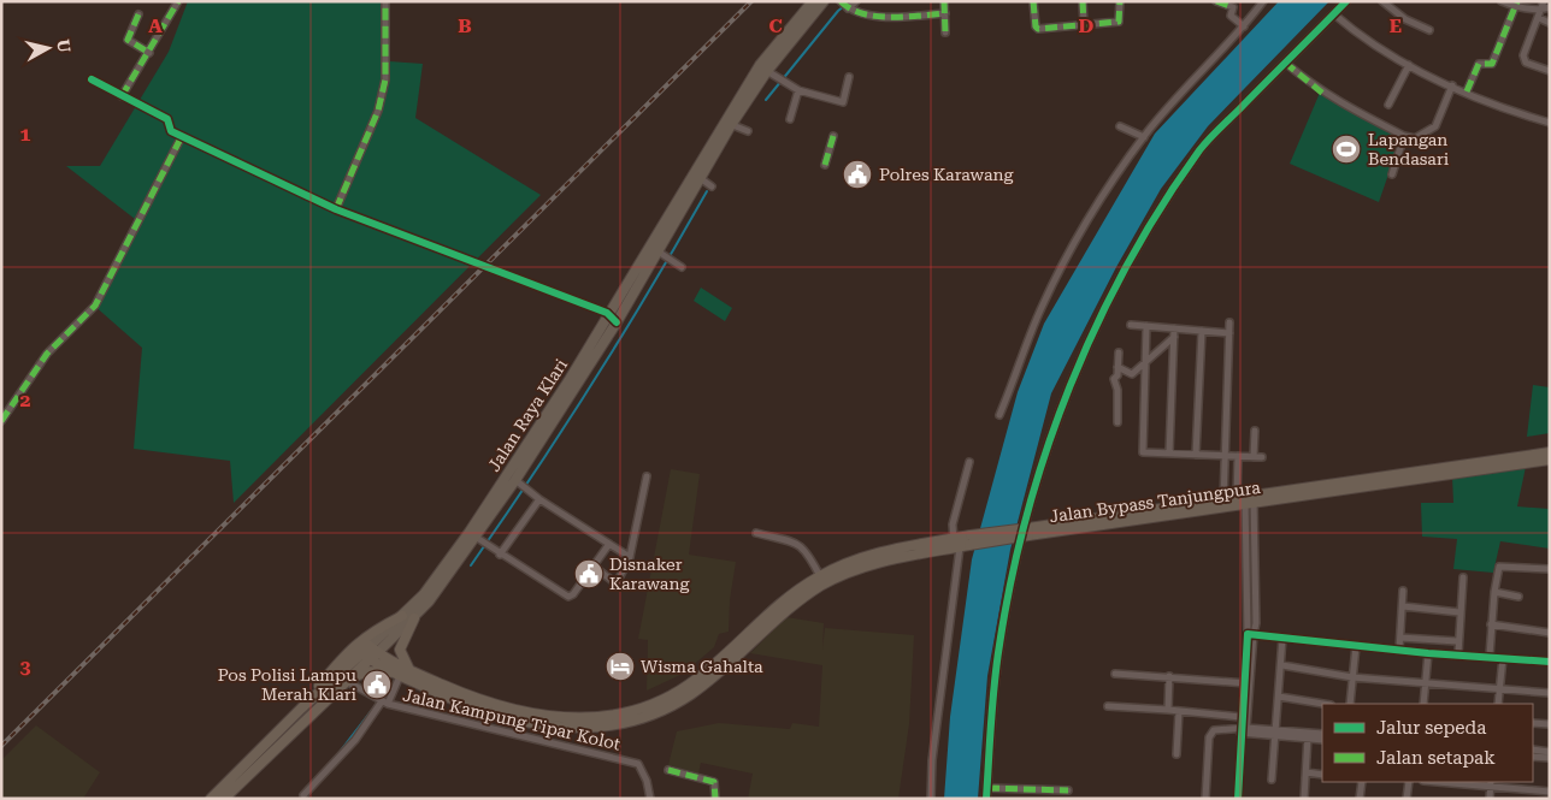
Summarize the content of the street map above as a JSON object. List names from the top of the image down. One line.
{"streets":{"highway":["Jalan Raya Klari","Jalan Bypass Tanjungpura"],"street":["Jalan Kampung Tipar Kolot"]},"crossings":[["Jalan Raya Klari","Jalan Bypass Tanjungpura"],["Jalan Raya Klari","Jalan Kampung Tipar Kolot"]],"places":{"sports":["Lapangan Bendasari"],"public building":["Polres Karawang","Disnaker Karawang","Pos Polisi Lampu Merah Klari"],"hotel":["Wisma Gahalta"]},"legend":["Jalur sepeda","Jalan setapak"],"north":"right","grid":{"columns":["A","B","C","D","E"],"rows":["1","2","3"]}}
